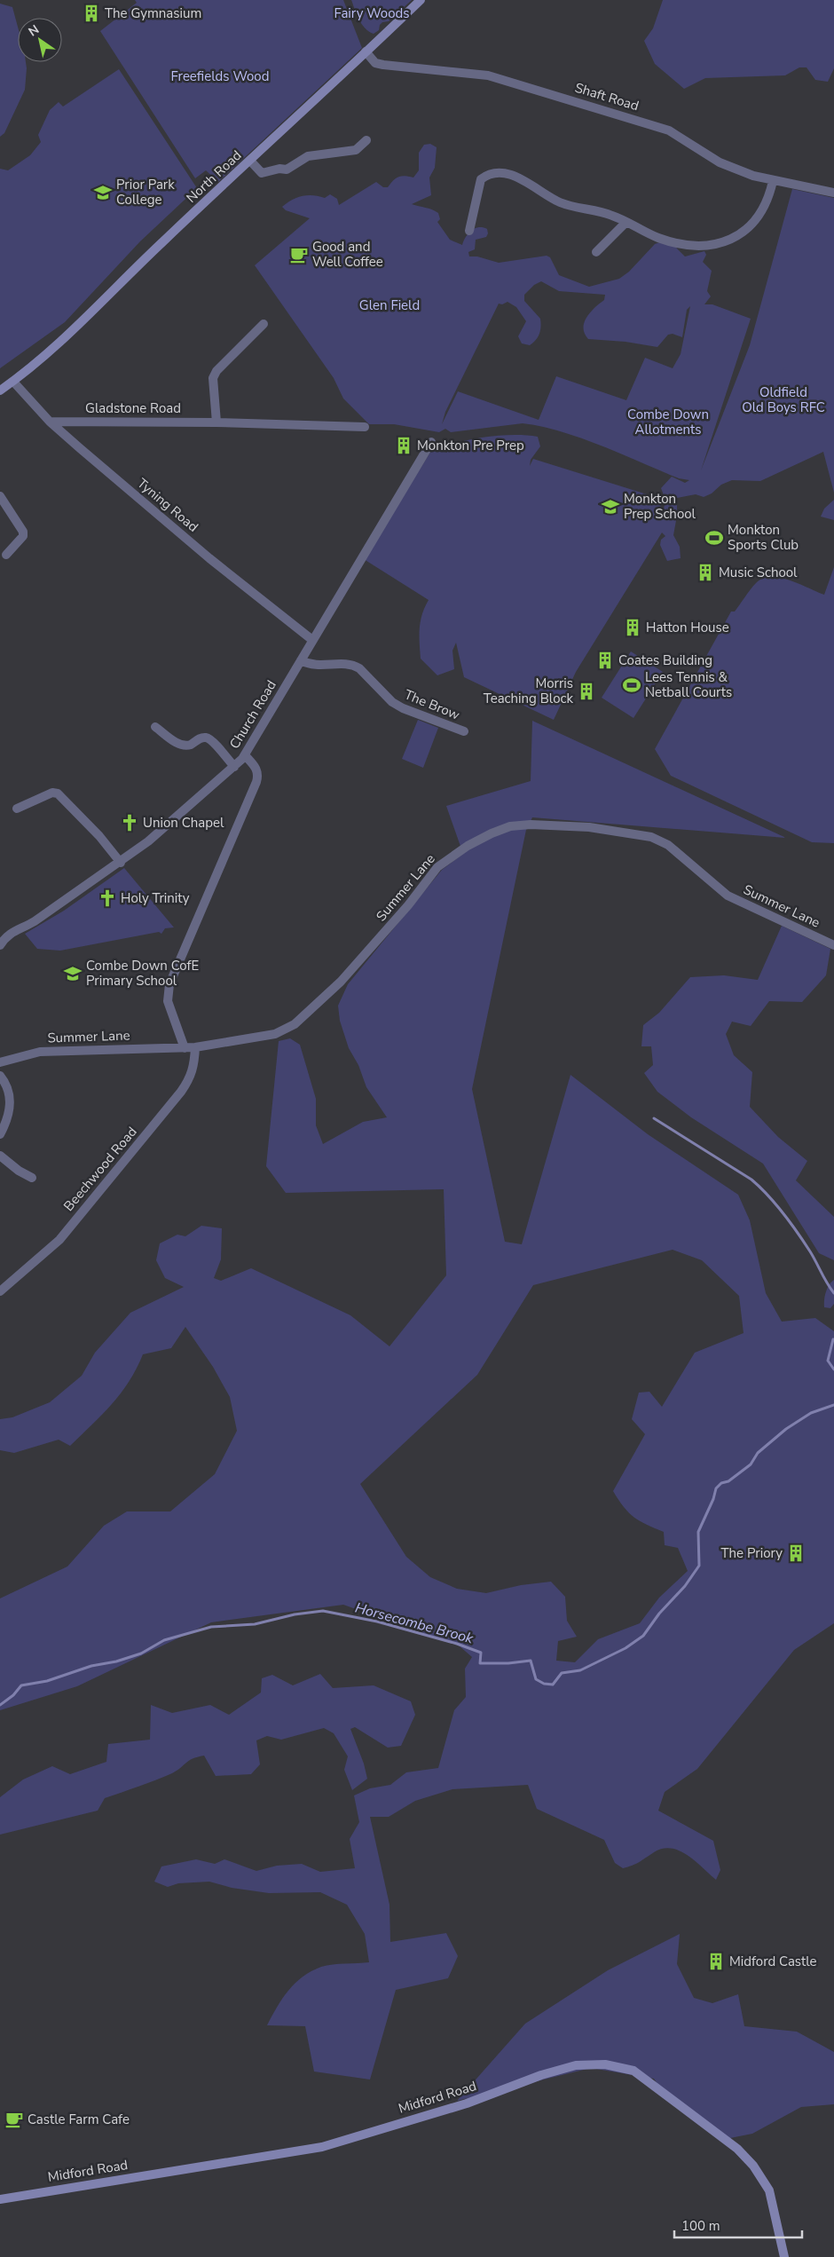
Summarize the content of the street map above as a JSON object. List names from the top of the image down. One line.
{"streets":{"main road":["North Road","Midford Road"],"street":["Shaft Road","Gladstone Road","Tyning Road","The Brow","Church Road","Summer Lane","Beechwood Road"]},"crossings":[["Shaft Road","North Road"],["North Road","Tyning Road"],["Gladstone Road","Tyning Road"],["Tyning Road","Church Road"],["The Brow","Church Road"],["Summer Lane","Beechwood Road"]],"water":["Horsecombe Brook"],"parks":["Fairy Woods","Freefields Wood","Glen Field","Oldfield Old Boys RFC","Combe Down Allotments"],"places":{"building":["The Gymnasium","Monkton Pre Prep","Music School","Hatton House","Coates Building","Morris Teaching Block","The Priory","Midford Castle"],"school or university":["Prior Park College","Monkton Prep School","Combe Down CofE Primary School"],"cafe":["Good and Well Coffee","Castle Farm Cafe"],"sports":["Monkton Sports Club","Lees Tennis & Netball Courts"],"church":["Union Chapel","Holy Trinity"]},"scale_bar":"100 m","north":"top left"}
